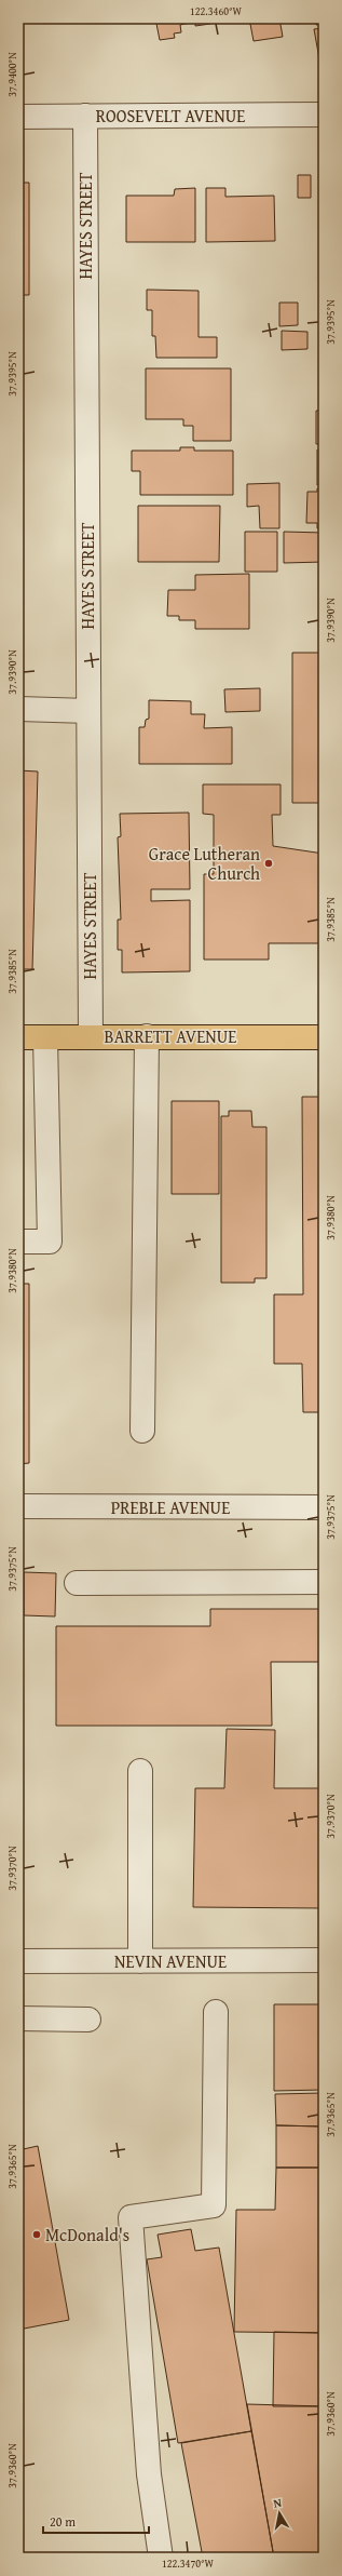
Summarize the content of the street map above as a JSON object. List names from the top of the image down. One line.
{"streets":{"main road":["BARRETT AVENUE"],"street":["ROOSEVELT AVENUE","HAYES STREET","PREBLE AVENUE","NEVIN AVENUE"]},"crossings":[["ROOSEVELT AVENUE","HAYES STREET"],["HAYES STREET","BARRETT AVENUE"]],"places":["Grace Lutheran Church","McDonald's"],"scale_bar":"20 m","north":"top","coordinates":["122.3460°W","37.9400°N","37.9395°N","37.9390°N","37.9385°N","37.9380°N","37.9375°N","37.9370°N","37.9365°N","37.9360°N","122.3470°W"]}
